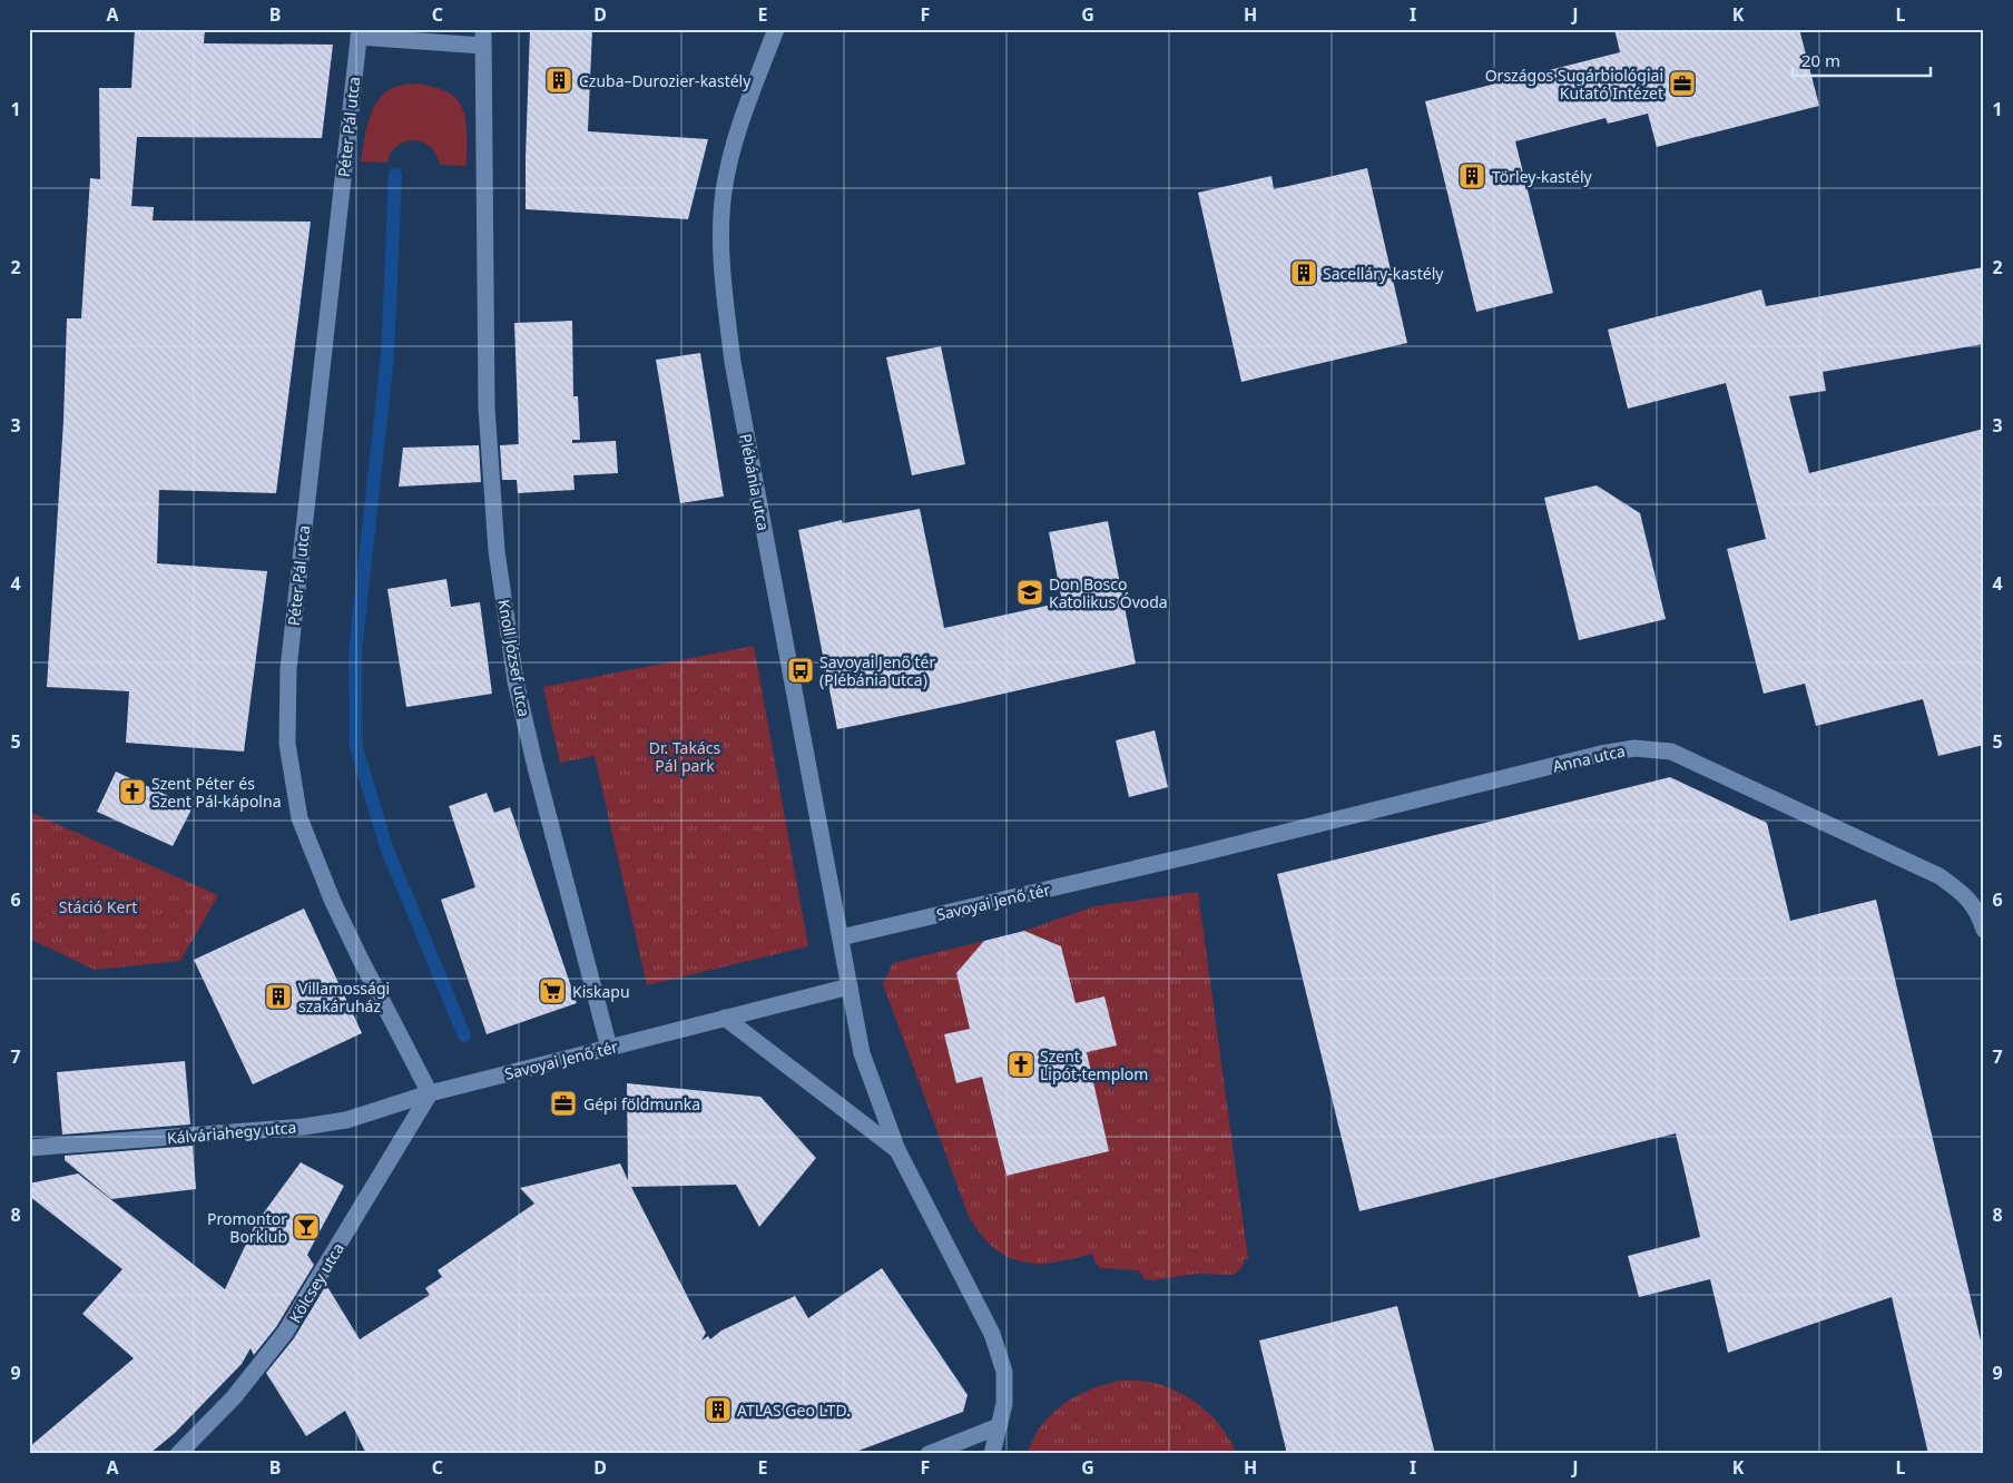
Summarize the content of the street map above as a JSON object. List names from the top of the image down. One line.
{"streets":{"street":["Péter Pál utca","Plébánia utca","Knoll József utca","Anna utca","Savoyai Jenő tér","Kálváriahegy utca","Kölcsey utca"]},"crossings":[["Péter Pál utca","Savoyai Jenő tér"],["Péter Pál utca","Kálváriahegy utca"],["Péter Pál utca","Kölcsey utca"],["Plébánia utca","Savoyai Jenő tér"],["Knoll József utca","Savoyai Jenő tér"],["Anna utca","Savoyai Jenő tér"],["Savoyai Jenő tér","Kálváriahegy utca"],["Savoyai Jenő tér","Kölcsey utca"],["Kálváriahegy utca","Kölcsey utca"]],"parks":["Dr. Takács Pál park","Stáció Kert"],"places":{"building":["Czuba–Durozier-kastély","Törley-kastély","Sacelláry-kastély","Villamossági szakáruház","ATLAS Geo LTD."],"office":["Országos Sugárbiológiai Kutató Intézet","Gépi földmunka"],"school or university":["Don Bosco Katolikus Óvoda"],"bus stop":["Savoyai Jenő tér (Plébánia utca)"],"church":["Szent Péter és Szent Pál-kápolna","Szent Lipót-templom"],"supermarket":["Kiskapu"],"bar":["Promontor Borklub"]},"scale_bar":"20 m","grid":{"columns":["A","B","C","D","E","F","G","H","I","J","K","L"],"rows":["1","2","3","4","5","6","7","8","9"]}}
